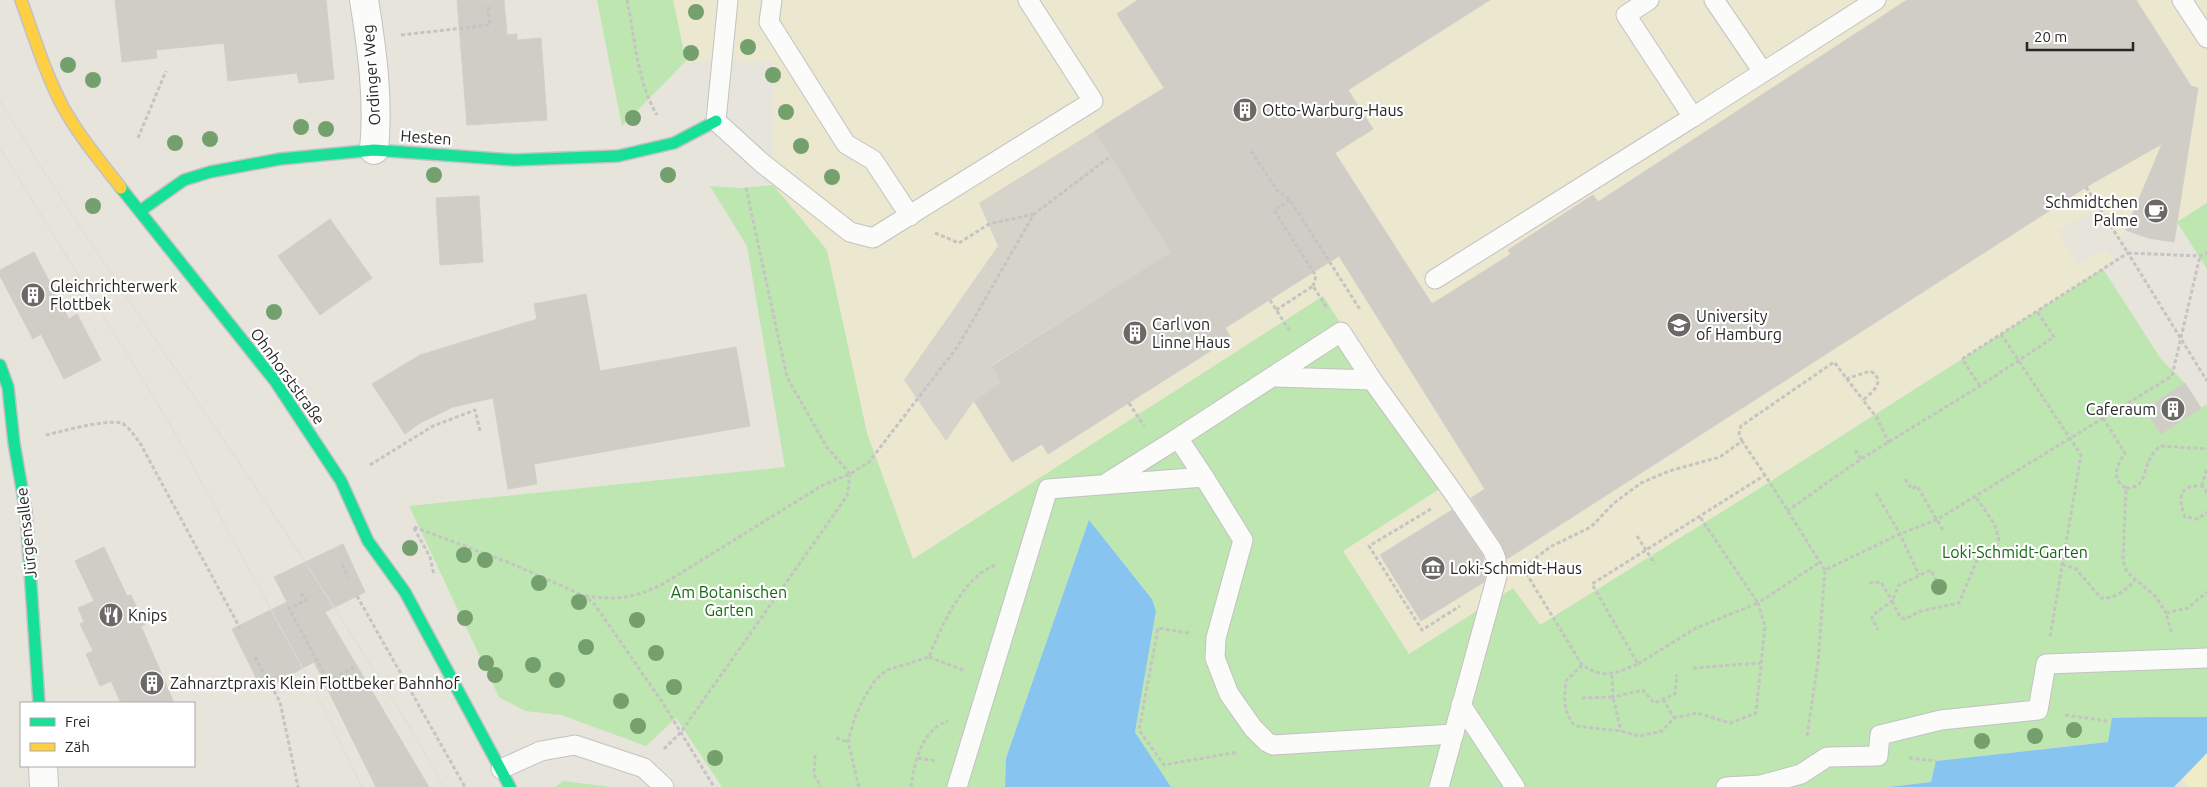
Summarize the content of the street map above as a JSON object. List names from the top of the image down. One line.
{"streets":{"street":["Ordinger Weg","Hesten","Ohnhorststraße","Jürgensallee"]},"crossings":[["Ordinger Weg","Hesten"],["Hesten","Ohnhorststraße"]],"parks":["Loki-Schmidt-Garten","Am Botanischen Garten"],"places":{"building":["Otto-Warburg-Haus","Gleichrichterwerk Flottbek","Carl von Linne Haus","Caferaum","Zahnarztpraxis Klein Flottbeker Bahnhof"],"cafe":["Schmidtchen Palme"],"school or university":["University of Hamburg"],"museum":["Loki-Schmidt-Haus"],"restaurant":["Knips"]},"legend":["Frei","Zäh"],"scale_bar":"20 m"}
